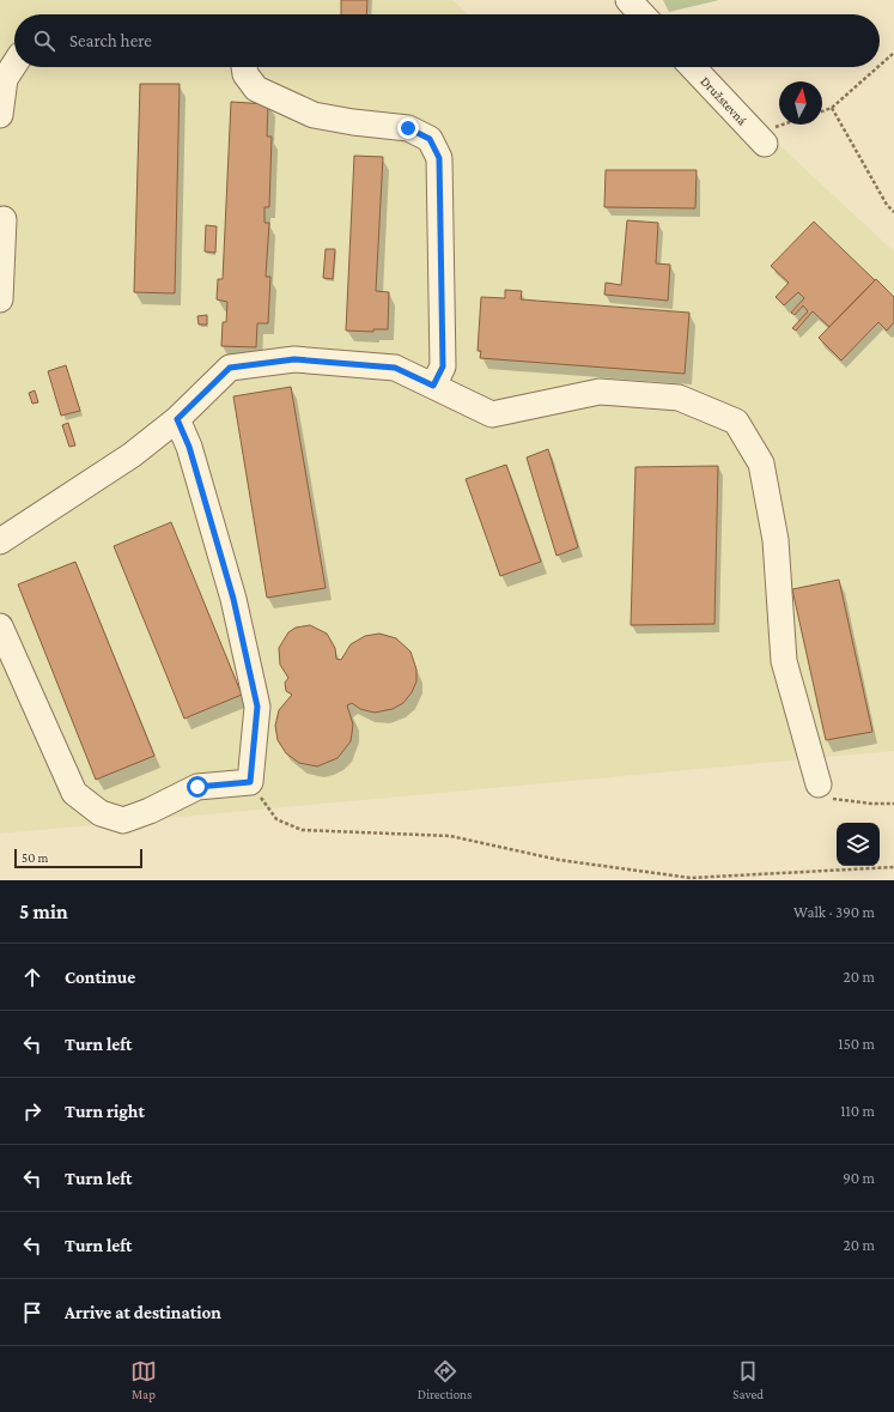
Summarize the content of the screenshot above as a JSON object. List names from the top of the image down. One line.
{"streets":{"street":["Družstevná"]},"scale_bar":"50 m","north":"top","page":{"search":"Search here","scale":"50 m","heading":["5 min","Walk · 390 m"],"list":[["Continue","20 m"],["Turn left","150 m"],["Turn right","110 m"],["Turn left","90 m"],["Turn left","20 m"],"Arrive at destination"],"nav":["Map","Directions","Saved"]}}
